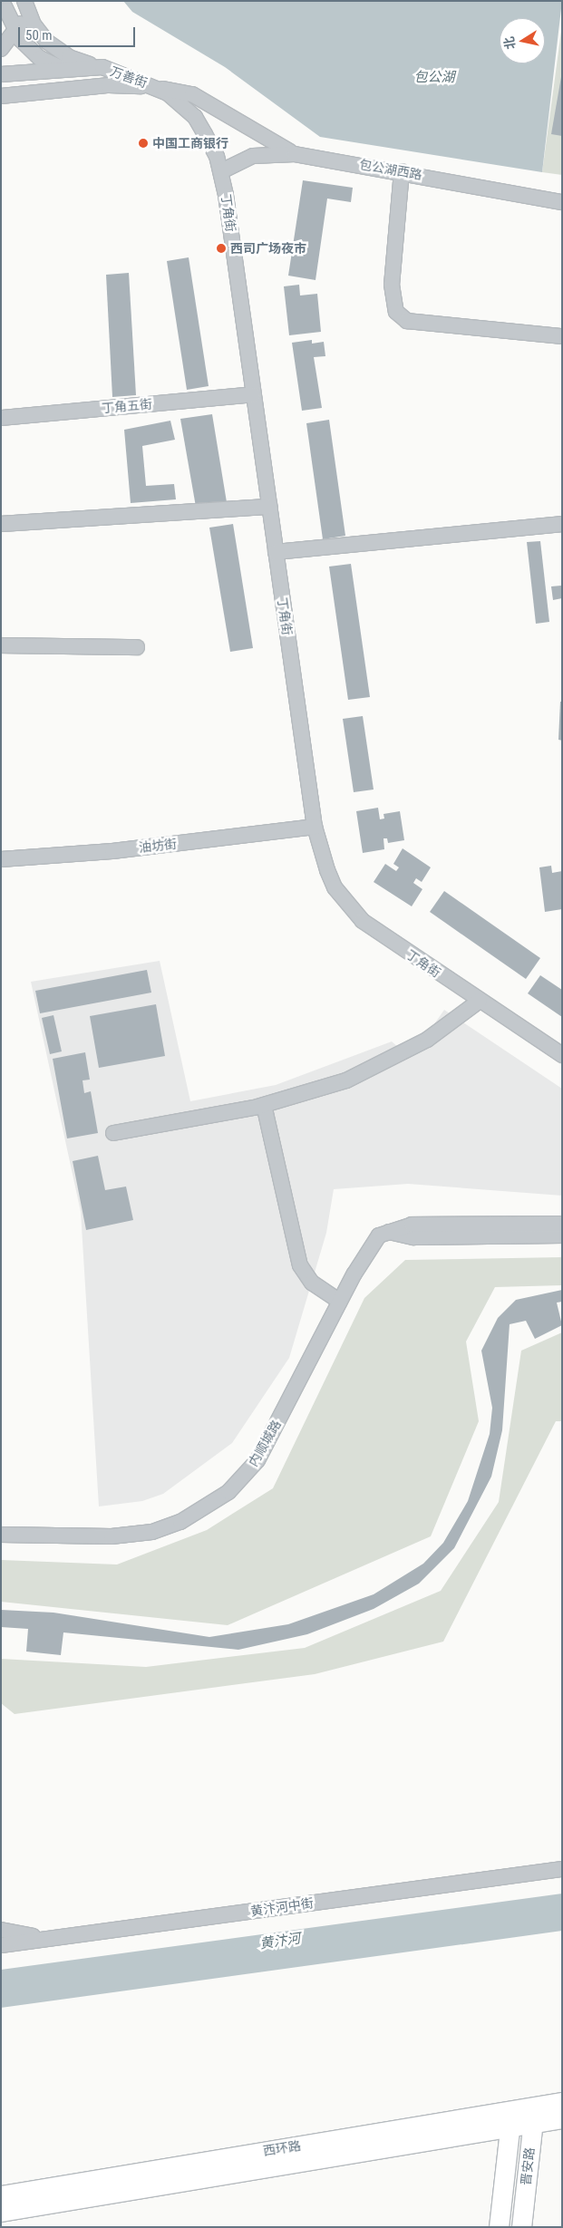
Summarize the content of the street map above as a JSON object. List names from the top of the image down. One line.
{"streets":{"main road":["西环路","晋安路"],"street":["万善街","包公湖西路","丁角街","丁角五街","油坊街","内顺城路","黄汴河中街"]},"crossings":[["万善街","丁角街"],["包公湖西路","丁角街"],["丁角街","丁角五街"],["丁角街","油坊街"],["西环路","晋安路"]],"water":["包公湖","黄汴河"],"places":["中国工商银行","西司广场夜市"],"scale_bar":"50 m","north":"left"}
